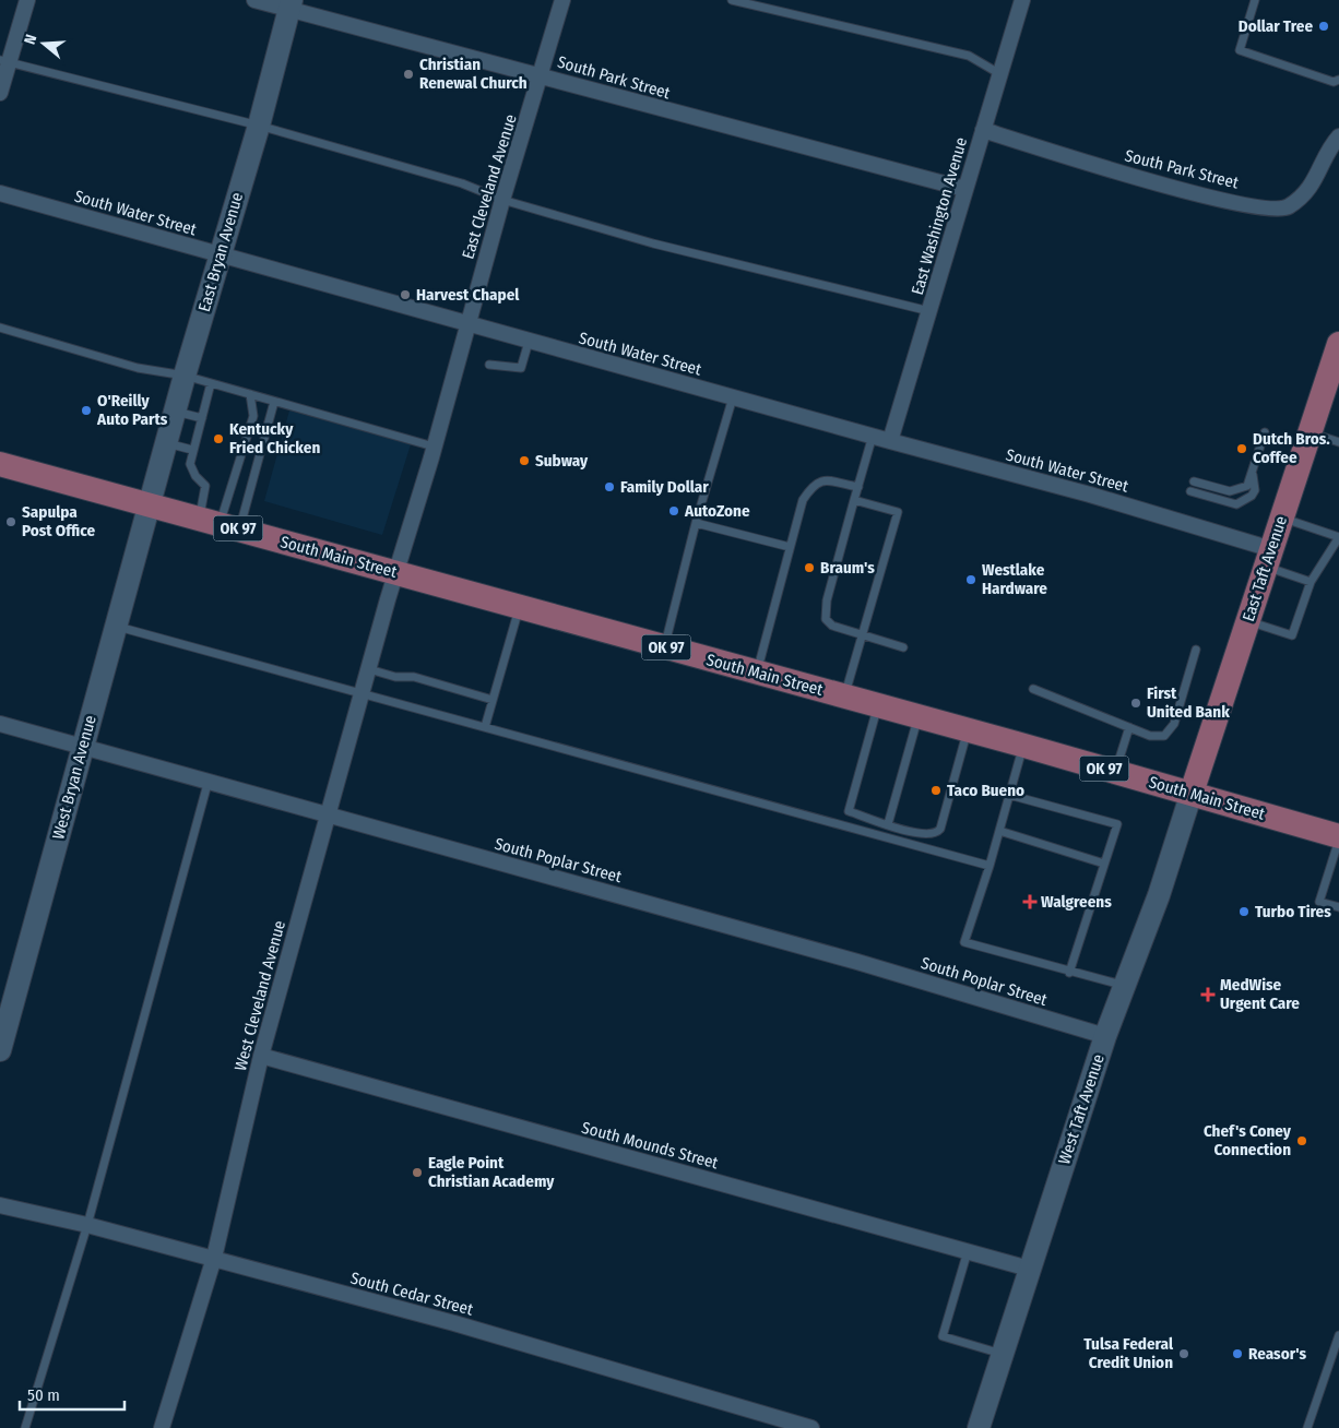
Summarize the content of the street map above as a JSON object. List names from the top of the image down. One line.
{"streets":{"main road":["OK 97","South Main Street","East Taft Avenue"],"street":["South Park Street","East Cleveland Avenue","South Water Street","East Washington Avenue","East Bryan Avenue","West Bryan Avenue","South Poplar Street","West Cleveland Avenue","West Taft Avenue","South Mounds Street","South Cedar Street"]},"crossings":[["South Park Street","East Cleveland Avenue"],["South Park Street","East Washington Avenue"],["South Park Street","East Bryan Avenue"],["East Cleveland Avenue","South Water Street"],["East Cleveland Avenue","South Main Street"],["East Cleveland Avenue","West Cleveland Avenue"],["South Water Street","East Washington Avenue"],["South Water Street","East Bryan Avenue"],["South Water Street","East Taft Avenue"],["East Bryan Avenue","South Main Street"],["East Bryan Avenue","West Bryan Avenue"],["South Main Street","East Taft Avenue"],["South Main Street","West Bryan Avenue"],["South Main Street","West Cleveland Avenue"],["South Main Street","West Taft Avenue"],["East Taft Avenue","West Taft Avenue"],["West Bryan Avenue","South Poplar Street"],["South Poplar Street","West Cleveland Avenue"],["South Poplar Street","West Taft Avenue"],["West Cleveland Avenue","South Mounds Street"],["West Cleveland Avenue","South Cedar Street"],["West Taft Avenue","South Mounds Street"]],"places":{"other":["Dollar Tree","Christian Renewal Church","Harvest Chapel","O'Reilly Auto Parts","Kentucky Fried Chicken","Dutch Bros. Coffee","Subway","Family Dollar","AutoZone","Sapulpa Post Office","Braum's","Westlake Hardware","First United Bank","Taco Bueno","Turbo Tires","Chef's Coney Connection","Eagle Point Christian Academy","Tulsa Federal Credit Union","Reasor's"],"health":["Walgreens","MedWise Urgent Care"]},"scale_bar":"50 m","north":"left"}
